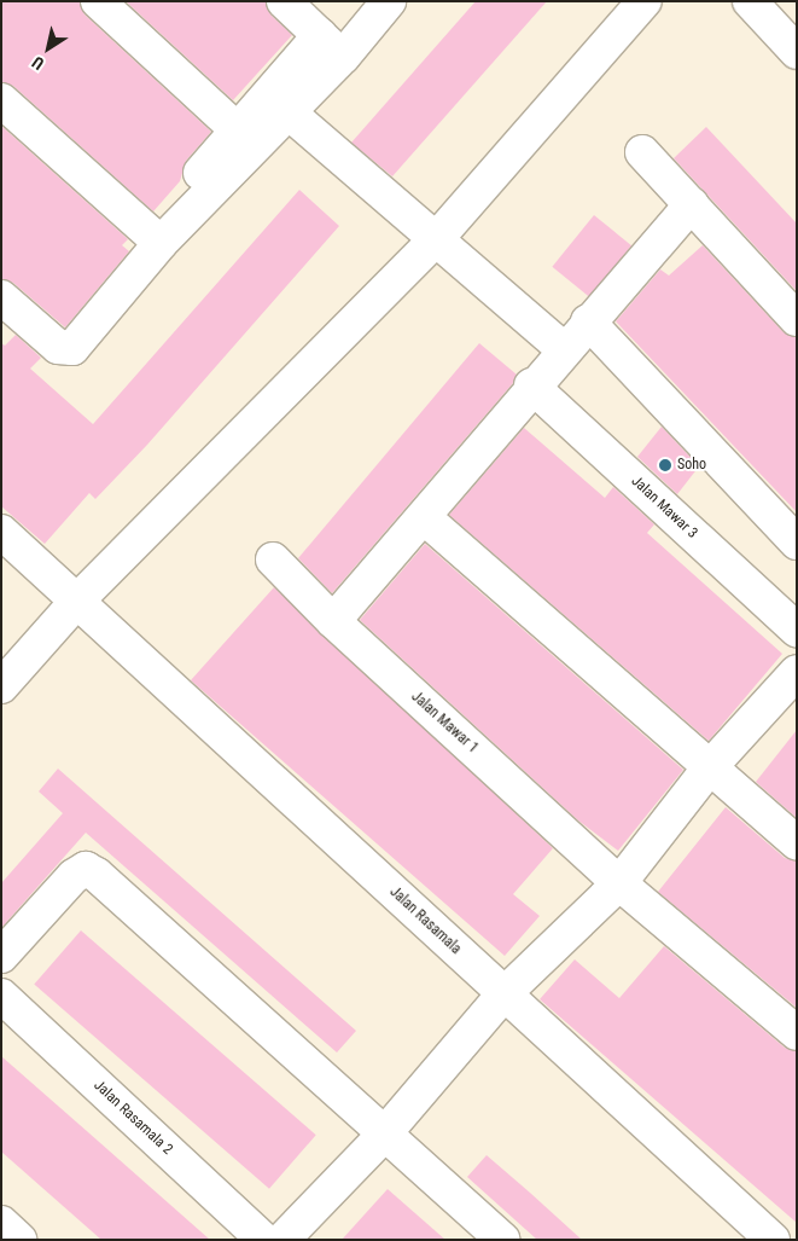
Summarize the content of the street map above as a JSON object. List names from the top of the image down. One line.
{"streets":{"street":["Jalan Mawar 3","Jalan Mawar 1","Jalan Rasamala","Jalan Rasamala 2"]},"places":["Soho"],"north":"bottom left"}
